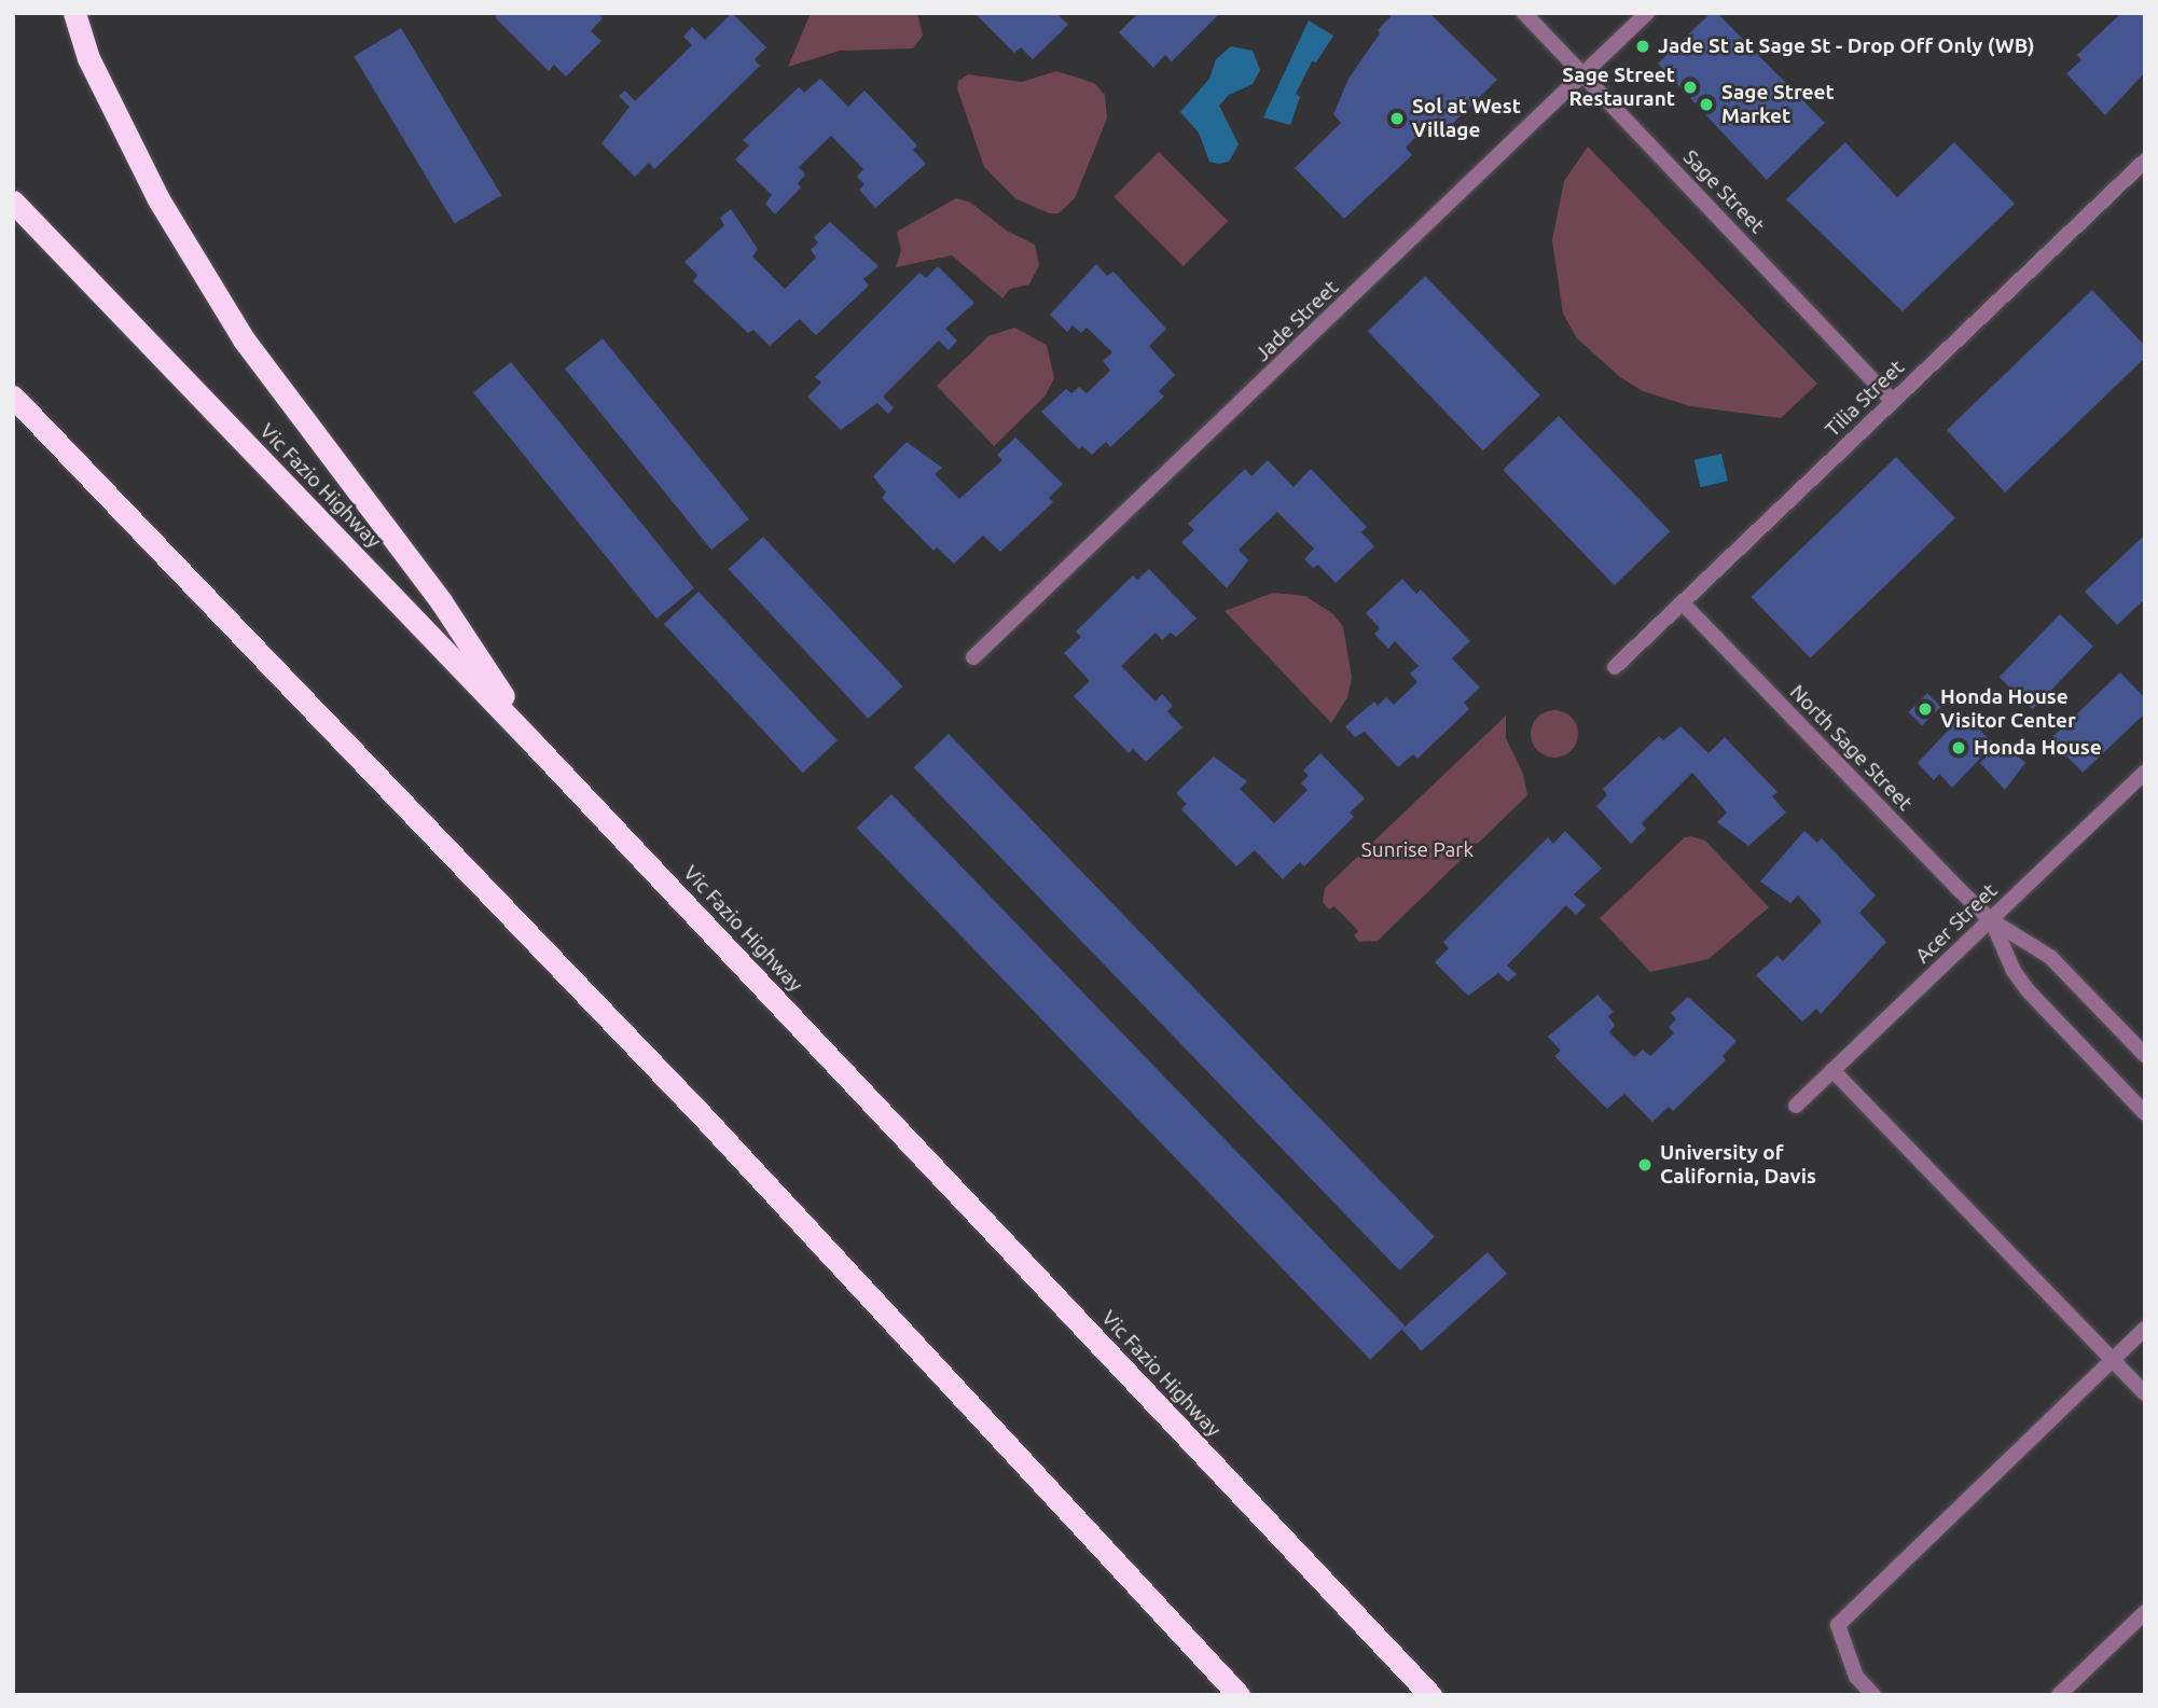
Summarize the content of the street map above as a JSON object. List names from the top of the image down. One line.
{"streets":{"highway":["Vic Fazio Highway"],"street":["Sage Street","Jade Street","Tilia Street","North Sage Street","Acer Street"]},"crossings":[["Sage Street","Jade Street"],["Sage Street","Tilia Street"],["Tilia Street","North Sage Street"],["North Sage Street","Acer Street"]],"parks":["Sunrise Park"],"places":["Jade St at Sage St - Drop Off Only (WB)","Sage Street Restaurant","Sage Street Market","Sol at West Village","Honda House Visitor Center","Honda House","University of California, Davis"]}
